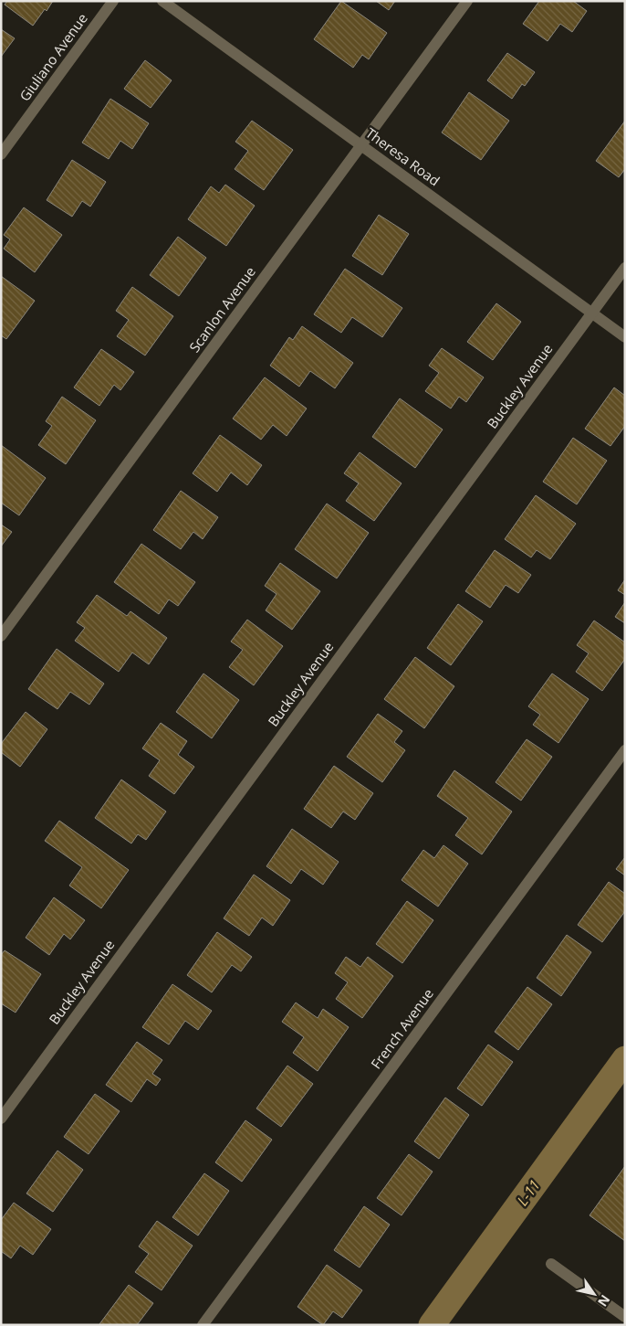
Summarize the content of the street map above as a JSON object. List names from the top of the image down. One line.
{"streets":{"street":["Giuliano Avenue","Theresa Road","Scanlon Avenue","Buckley Avenue","French Avenue"]},"crossings":[["Theresa Road","Scanlon Avenue"],["Theresa Road","Buckley Avenue"]],"water":["L-11"],"north":"bottom right"}
